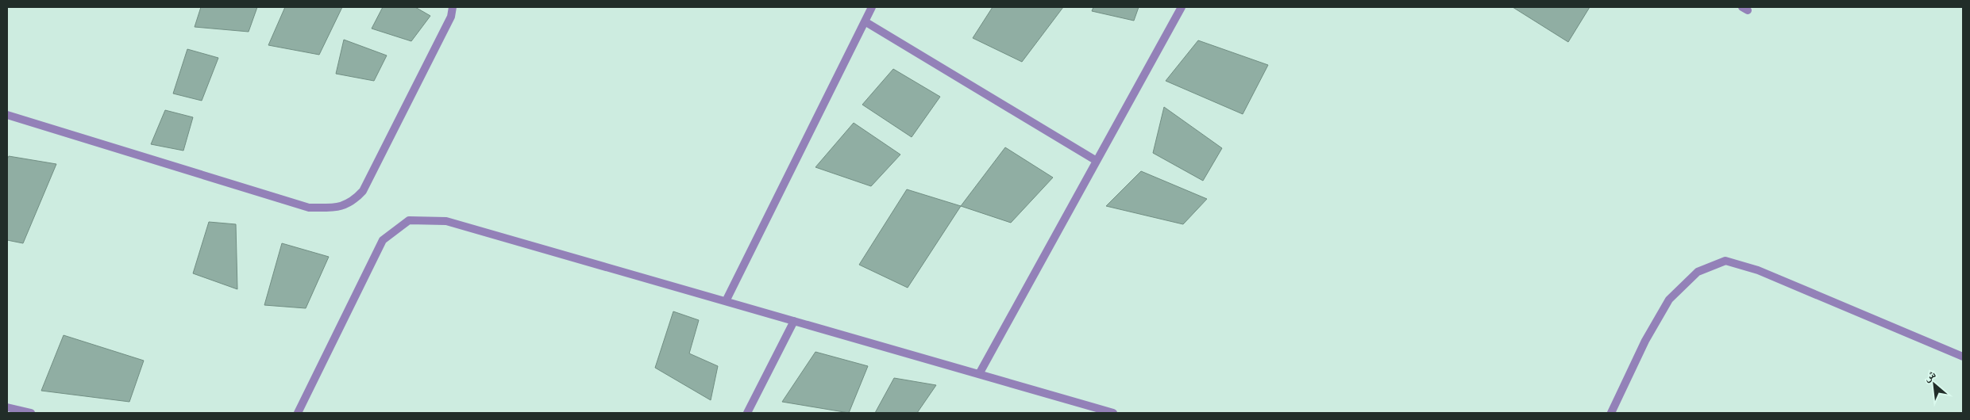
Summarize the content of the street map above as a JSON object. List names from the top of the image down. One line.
{"north":"top left"}
